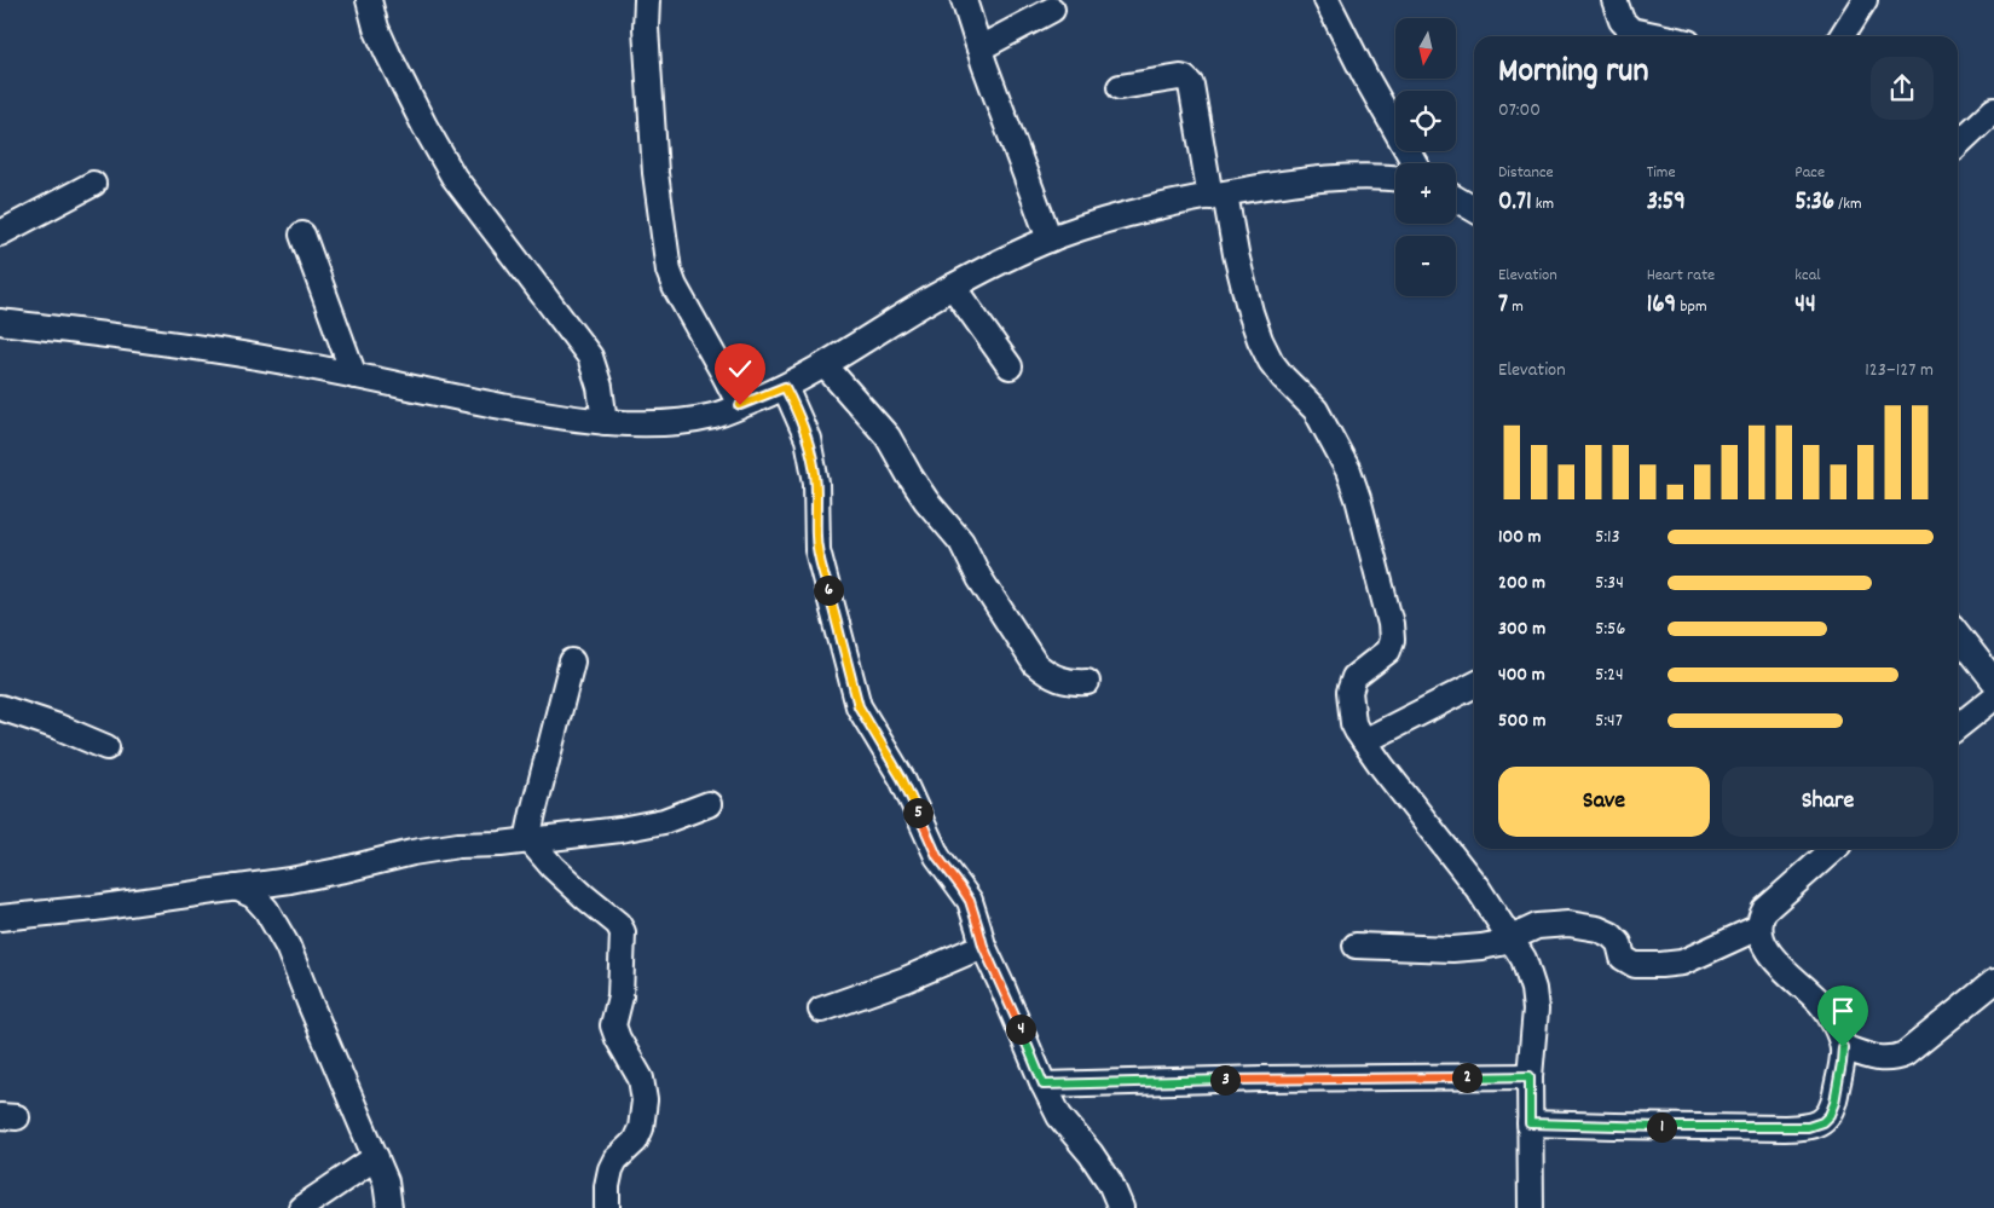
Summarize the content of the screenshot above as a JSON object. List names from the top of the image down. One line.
{"north":"bottom","page":{"map_buttons":["+","−"],"heading":["Morning run","07:00"],"stats":[["Distance","0.71 km"],["Time","3:59"],["Pace","5:36 /km"],["Elevation","7 m"],["Heart rate","169 bpm"],["kcal","44"]],"chart":["Elevation","123–127 m"],"list":[{"name":"100 m","note":"5:13"},{"name":"200 m","note":"5:34"},{"name":"300 m","note":"5:56"},{"name":"400 m","note":"5:24"},{"name":"500 m","note":"5:47"}],"pins":["6","5","4","2","3","1"],"buttons":["Save","Share"]}}
